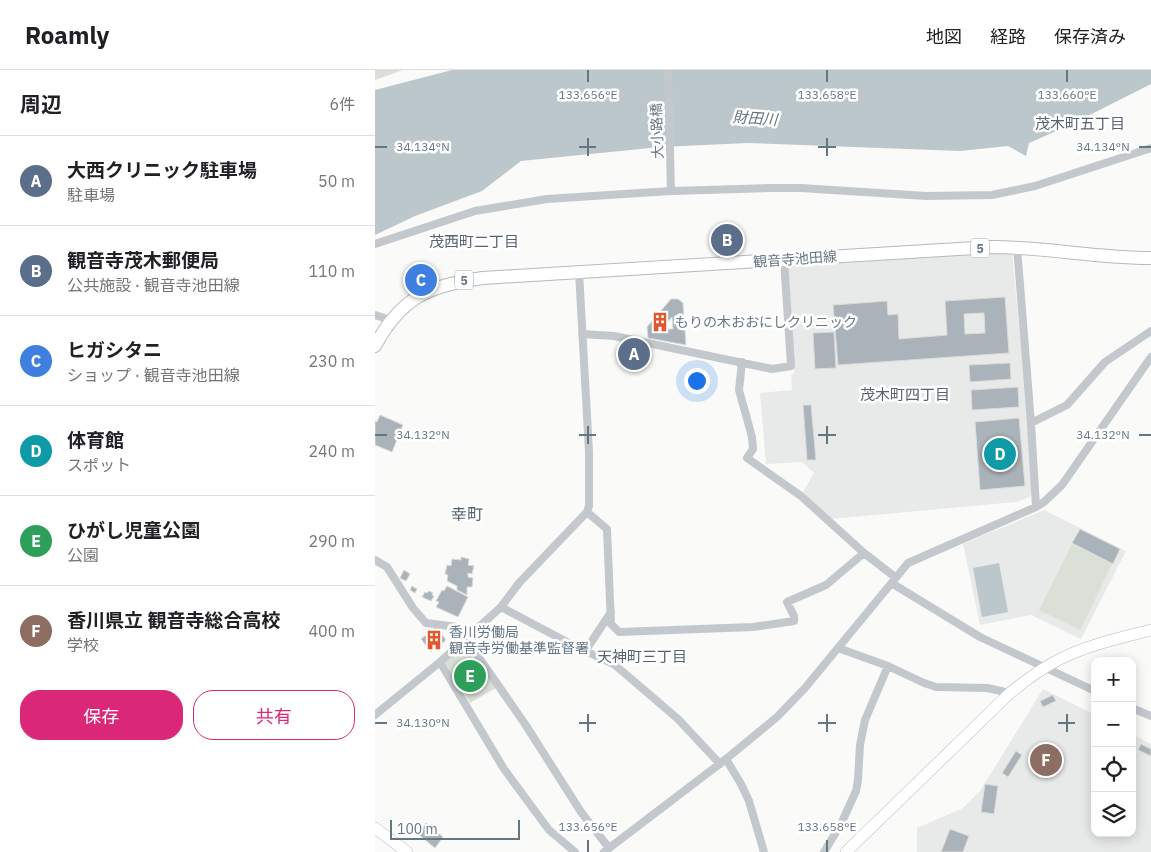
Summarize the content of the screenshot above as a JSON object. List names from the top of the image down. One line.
{"streets":{"main road":["5","観音寺池田線"],"street":["大小路橋"]},"districts":["茂木町五丁目","茂西町二丁目","茂木町四丁目","幸町","天神町三丁目"],"water":["財田川"],"places":{"building":["もりの木おおにしクリニック","香川労働局 観音寺労働基準監督署"]},"scale_bar":"100 m","page":{"header":"Roamly","nav":["地図","経路","保存済み"],"heading":["周辺","6件"],"list":[{"mark":"A","name":"大西クリニック駐車場","note":"駐車場","value":"50 m"},{"mark":"B","name":"観音寺茂木郵便局","note":"公共施設 · 観音寺池田線","value":"110 m"},{"mark":"C","name":"ヒガシタニ","note":"ショップ · 観音寺池田線","value":"230 m"},{"mark":"D","name":"体育館","note":"スポット","value":"240 m"},{"mark":"E","name":"ひがし児童公園","note":"公園","value":"290 m"},{"mark":"F","name":"香川県立 観音寺総合高校","note":"学校","value":"400 m"}],"pins":["B","C","A","D","E","F"],"map_buttons":["+","−"],"buttons":["保存","共有"],"scale":"100 m"},"coordinates":["133.656°E","133.658°E","133.660°E","34.134°N","34.132°N","34.130°N"]}
